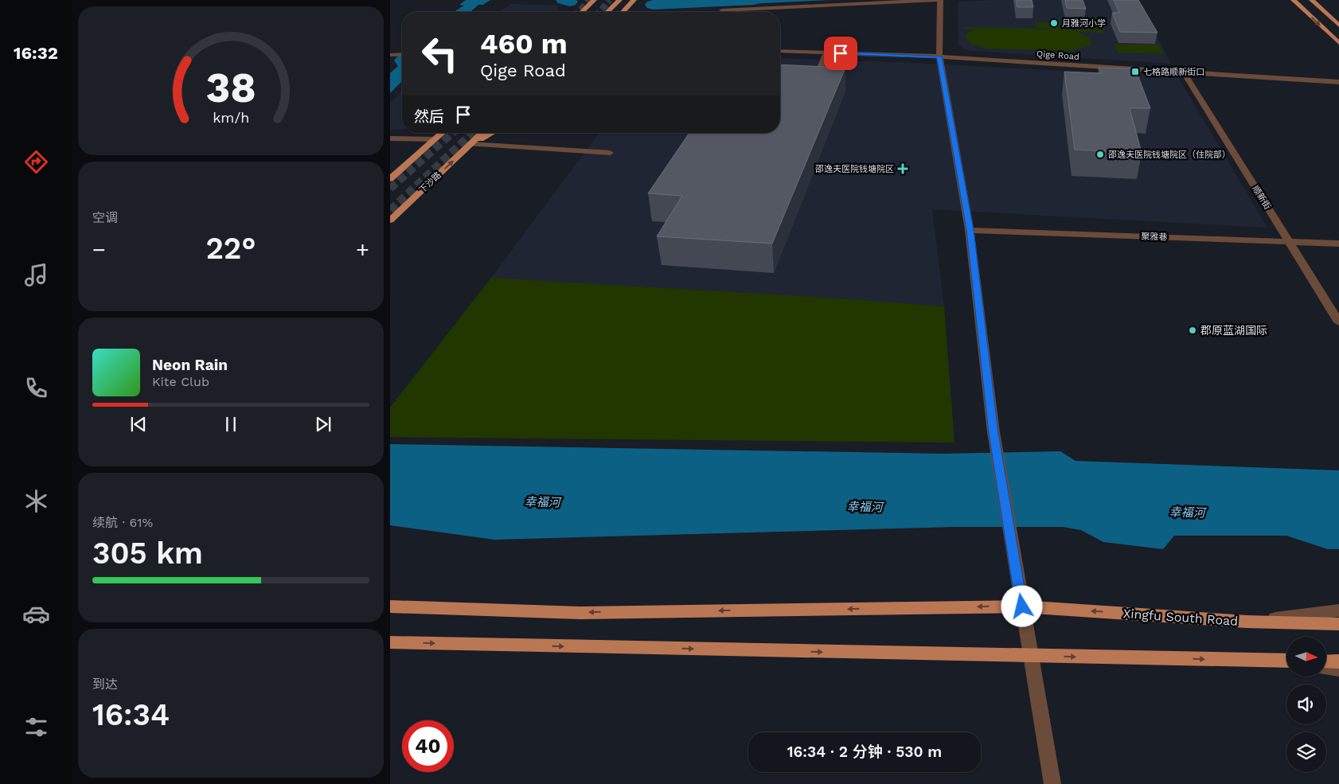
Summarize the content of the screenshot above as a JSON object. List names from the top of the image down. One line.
{"streets":{"main road":["下沙路","Xingfu South Road"],"street":["Qige Road","顺新街","聚雅巷"]},"crossings":[["Qige Road","顺新街"],["顺新街","聚雅巷"]],"water":["幸福河"],"places":{"other":["月雅河小学","邵逸夫医院钱塘院区（住院部）","郡原蓝湖国际"],"transit":["七格路顺新街口"],"health":["邵逸夫医院钱塘院区"]},"north":"right","page":{"tabs":"16:32","turn":["460 m","Qige Road"],"then":"然后","tile":["空调",["续航 · 61%","305 km"],["到达","16:34"]],"heat":["−","22°","+"],"song":["Neon Rain","Kite Club"],"limit":"40","trip":"16:34 · 2 分钟 · 530 m","gauge":["38","km/h"]}}
